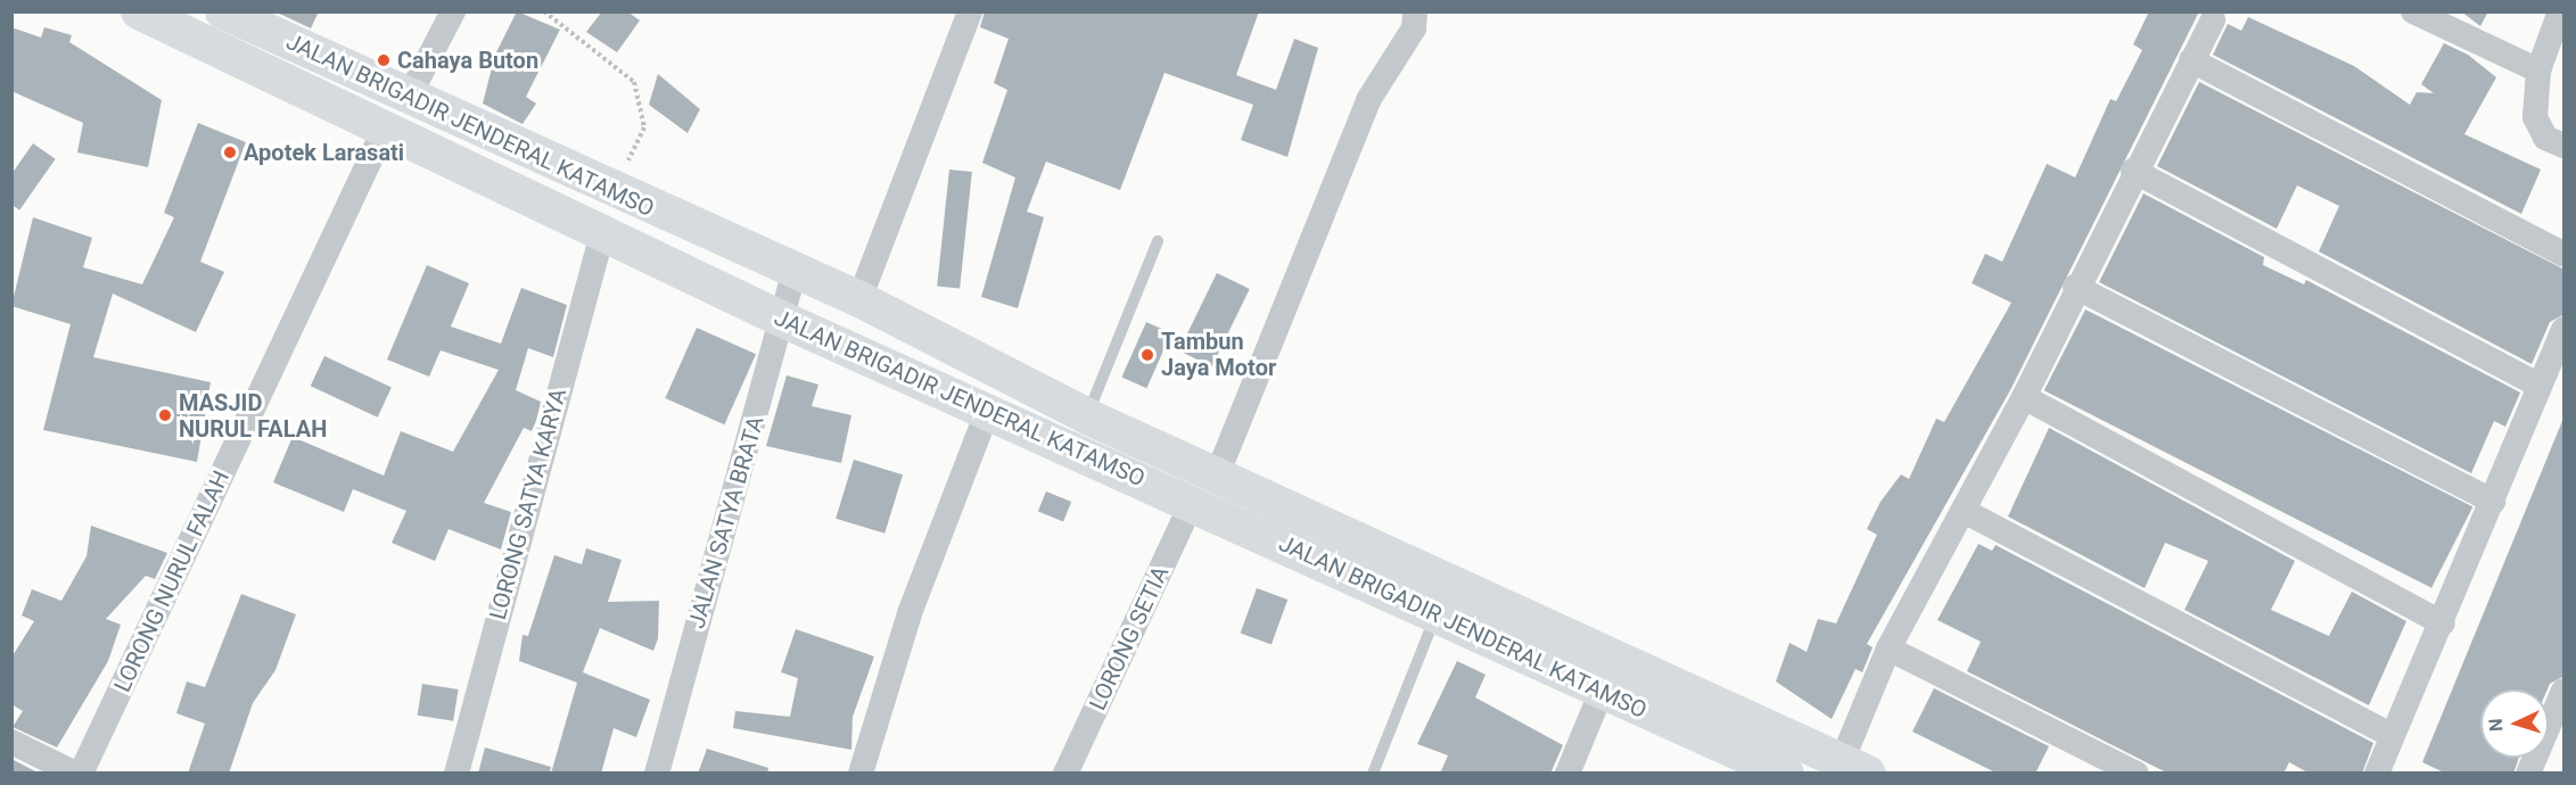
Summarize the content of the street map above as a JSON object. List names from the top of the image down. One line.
{"streets":{"main road":["JALAN BRIGADIR JENDERAL KATAMSO"],"street":["LORONG SATYA KARYA","JALAN SATYA BRATA","LORONG NURUL FALAH","LORONG SETIA"]},"crossings":[["JALAN BRIGADIR JENDERAL KATAMSO","LORONG SATYA KARYA"],["JALAN BRIGADIR JENDERAL KATAMSO","JALAN SATYA BRATA"],["JALAN BRIGADIR JENDERAL KATAMSO","LORONG NURUL FALAH"],["JALAN BRIGADIR JENDERAL KATAMSO","LORONG SETIA"]],"places":["Cahaya Buton","Apotek Larasati","Tambun Jaya Motor","MASJID NURUL FALAH"],"north":"left"}
